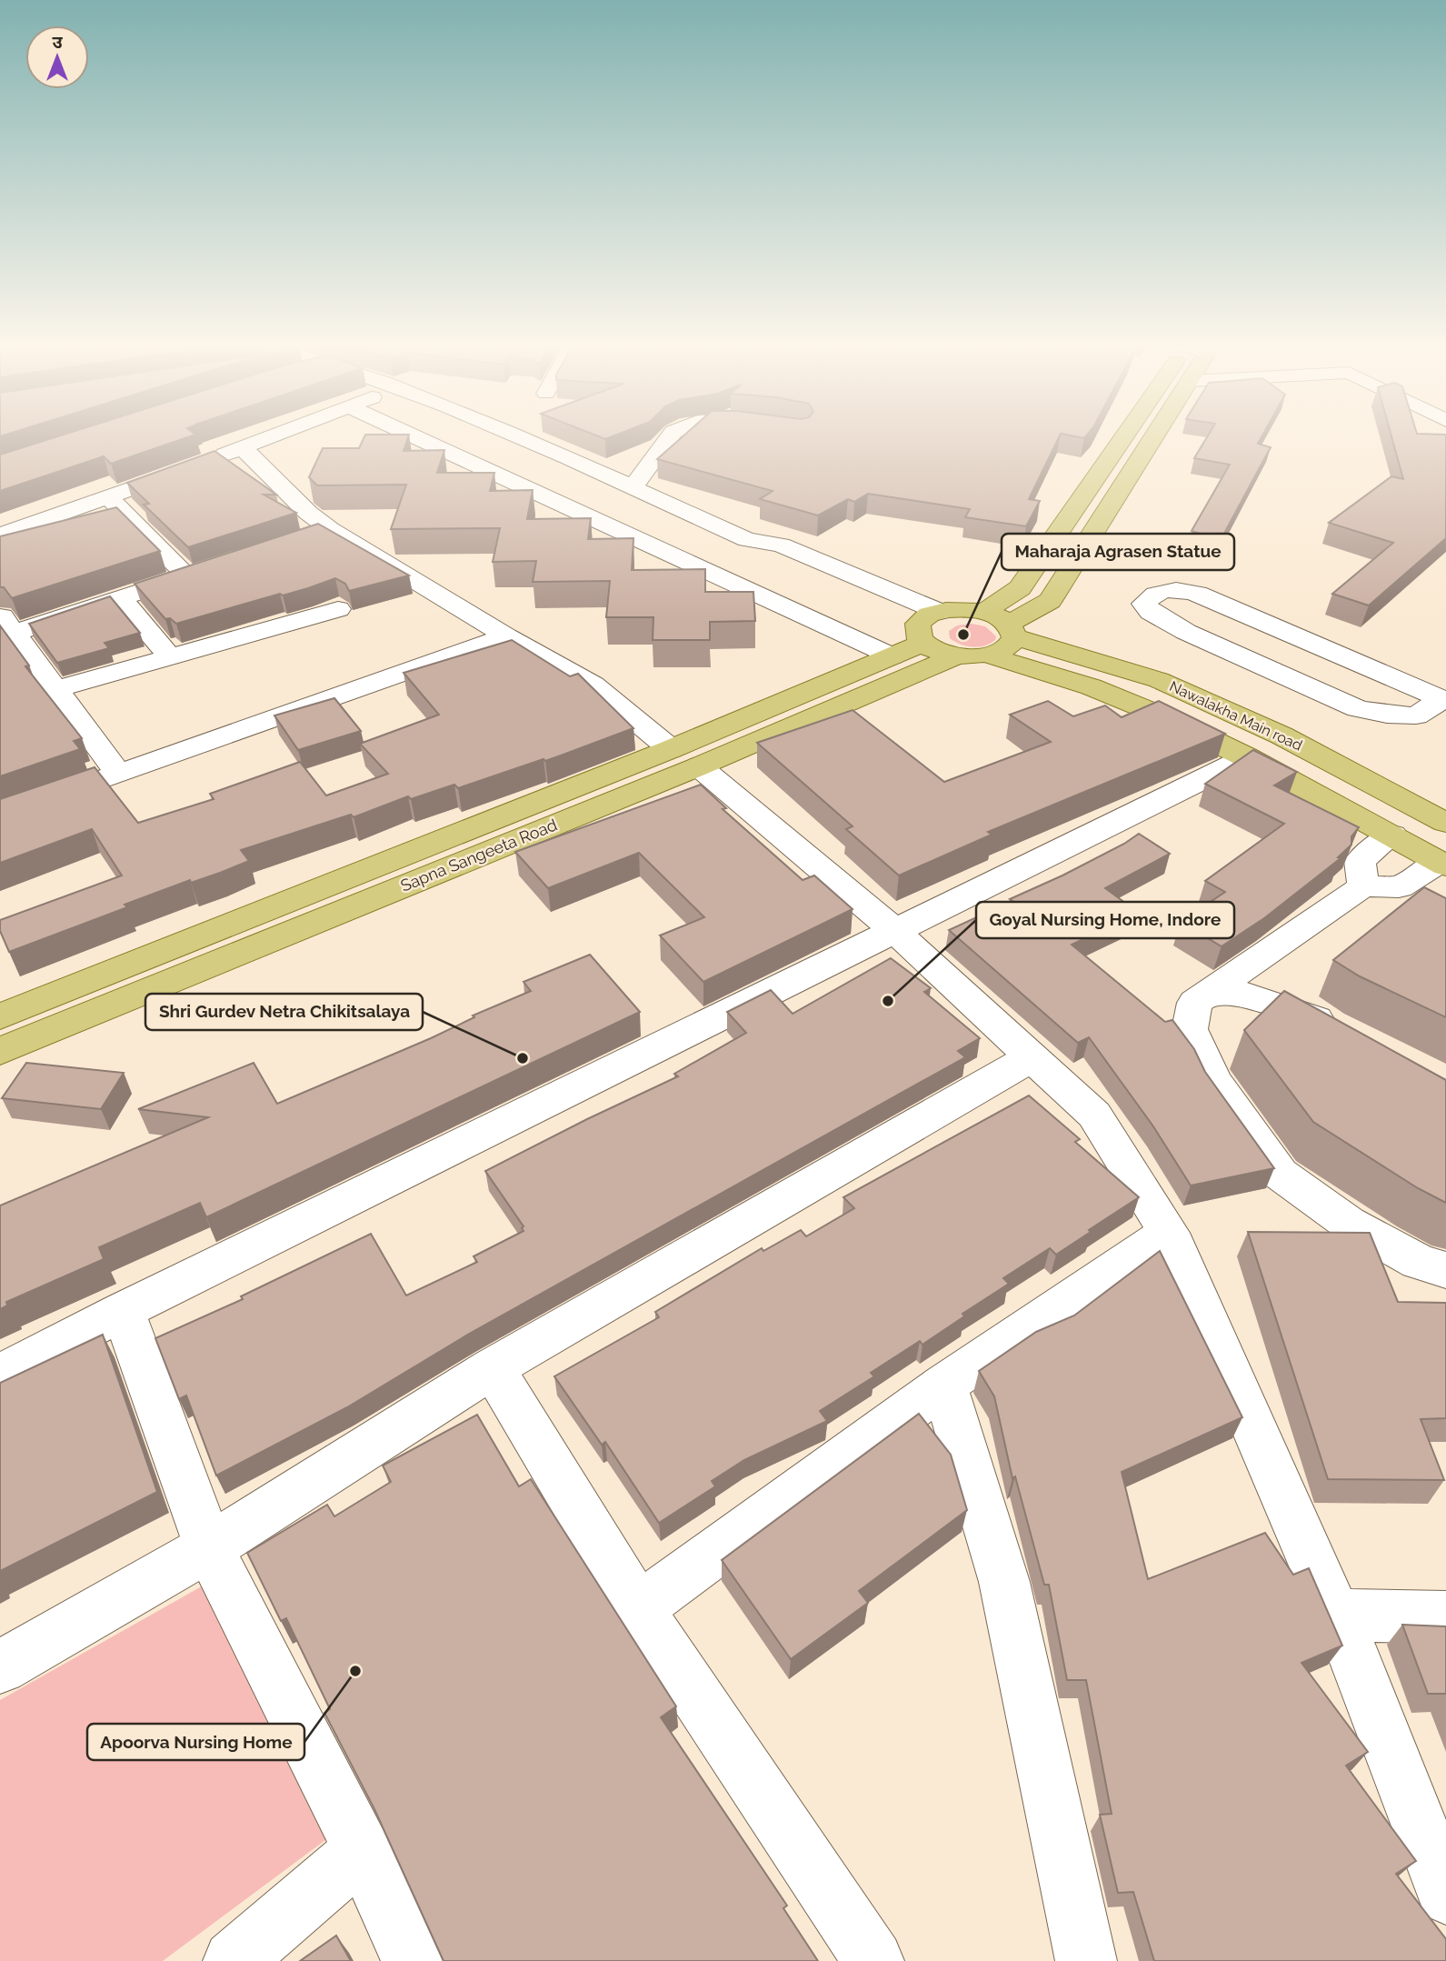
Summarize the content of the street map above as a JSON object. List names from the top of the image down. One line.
{"streets":{"main road":["Nawalakha Main road","Sapna Sangeeta Road"]},"crossings":[["Nawalakha Main road","Sapna Sangeeta Road"]],"places":["Maharaja Agrasen Statue","Goyal Nursing Home, Indore","Shri Gurdev Netra Chikitsalaya","Apoorva Nursing Home"],"north":"top"}
